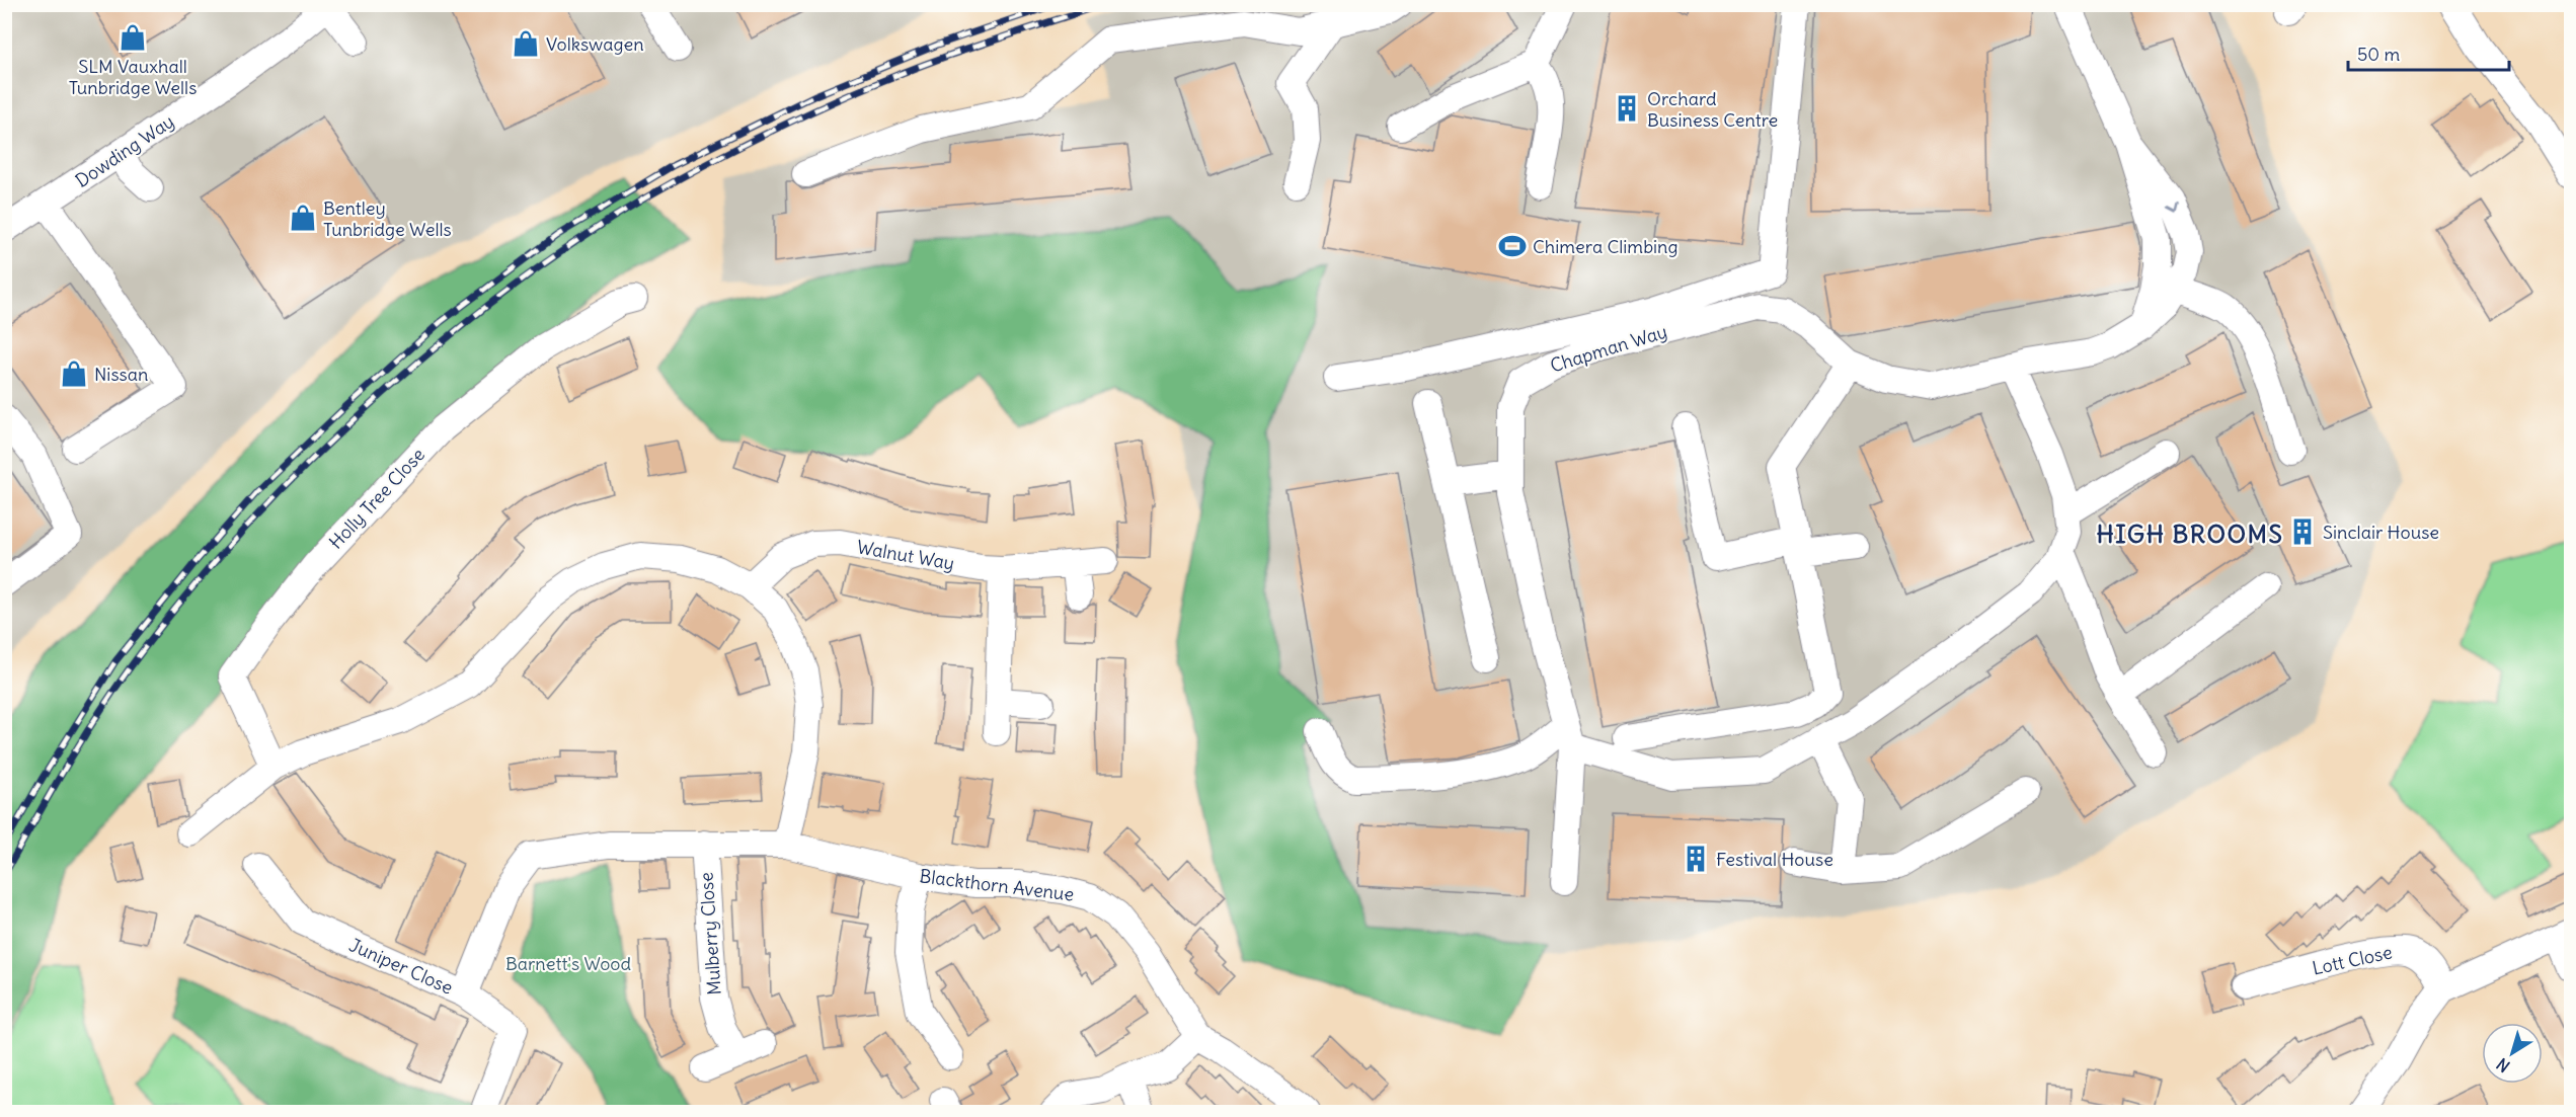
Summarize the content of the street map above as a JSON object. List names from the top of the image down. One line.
{"streets":{"street":["Dowding Way","Chapman Way","Holly Tree Close","Walnut Way","Blackthorn Avenue","Mulberry Close","Lott Close","Juniper Close"]},"crossings":[["Blackthorn Avenue","Mulberry Close"],["Blackthorn Avenue","Juniper Close"],["Mulberry Close","Juniper Close"]],"districts":["HIGH BROOMS"],"parks":["Barnett's Wood"],"places":{"shop":["SLM Vauxhall Tunbridge Wells","Volkswagen","Bentley Tunbridge Wells","Nissan"],"building":["Orchard Business Centre","Sinclair House","Festival House"],"sports":["Chimera Climbing"]},"scale_bar":"50 m","north":"bottom left"}
